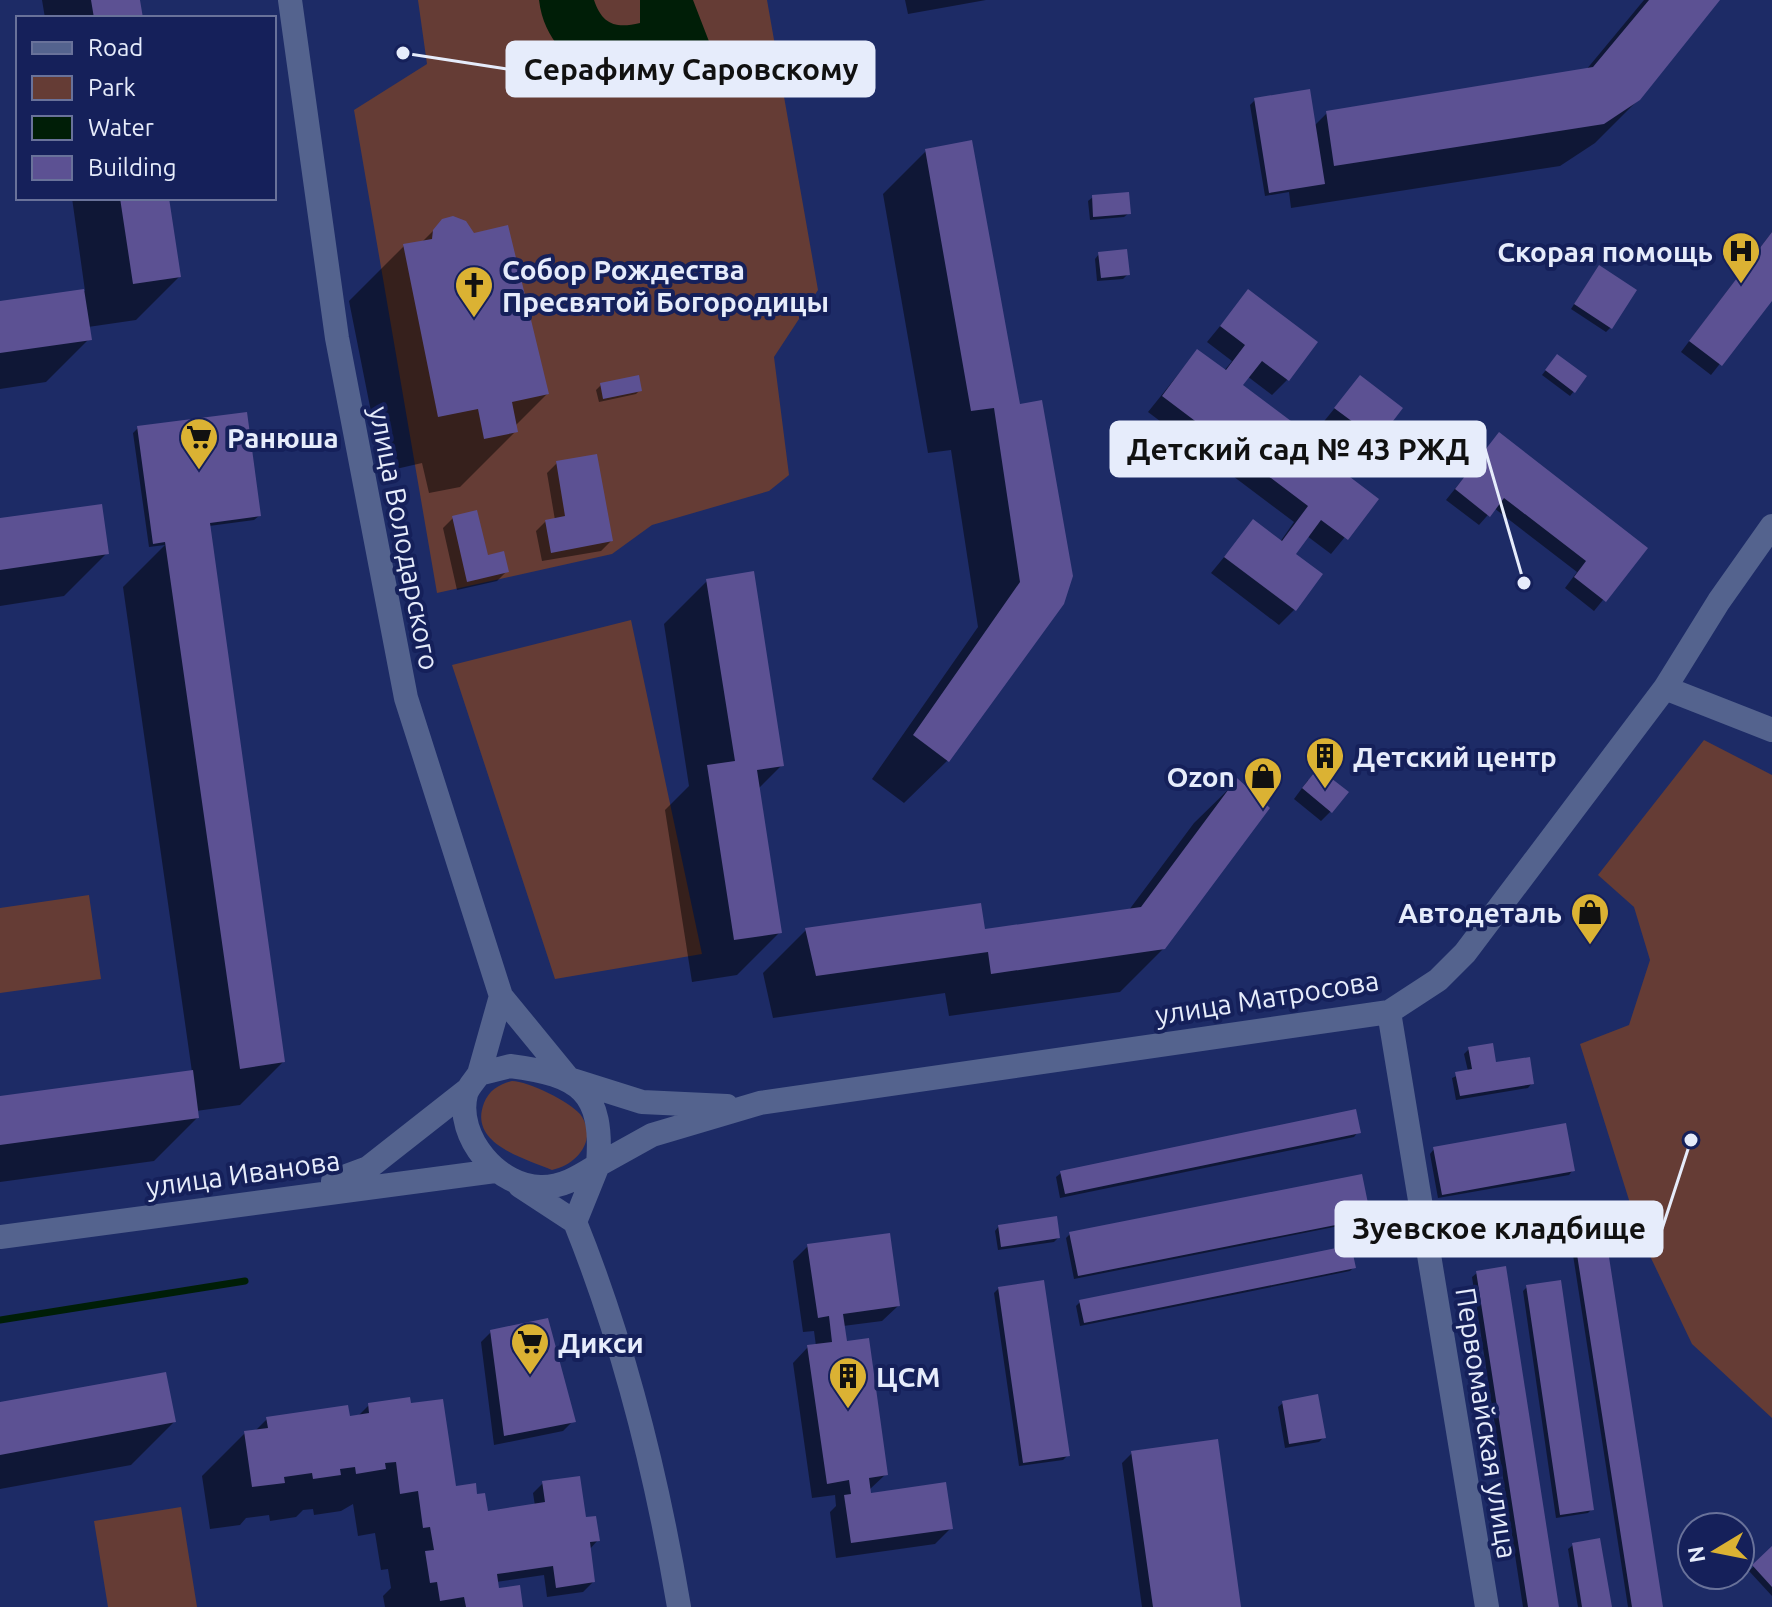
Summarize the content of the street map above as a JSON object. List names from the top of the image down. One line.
{"streets":{"street":["улица Володарского","улица Матросова","улица Иванова","Первомайская улица"]},"crossings":[["улица Матросова","улица Иванова"],["улица Матросова","Первомайская улица"]],"places":{"other":["Серафиму Саровскому","Детский сад № 43 РЖД","Зуевское кладбище"],"hospital":["Скорая помощь"],"church":["Собор Рождества Пресвятой Богородицы"],"supermarket":["Ранюша","Дикси"],"building":["Детский центр","ЦСМ"],"shop":["Ozon","Автодеталь"]},"legend":["Road","Park","Water","Building"],"north":"left"}
